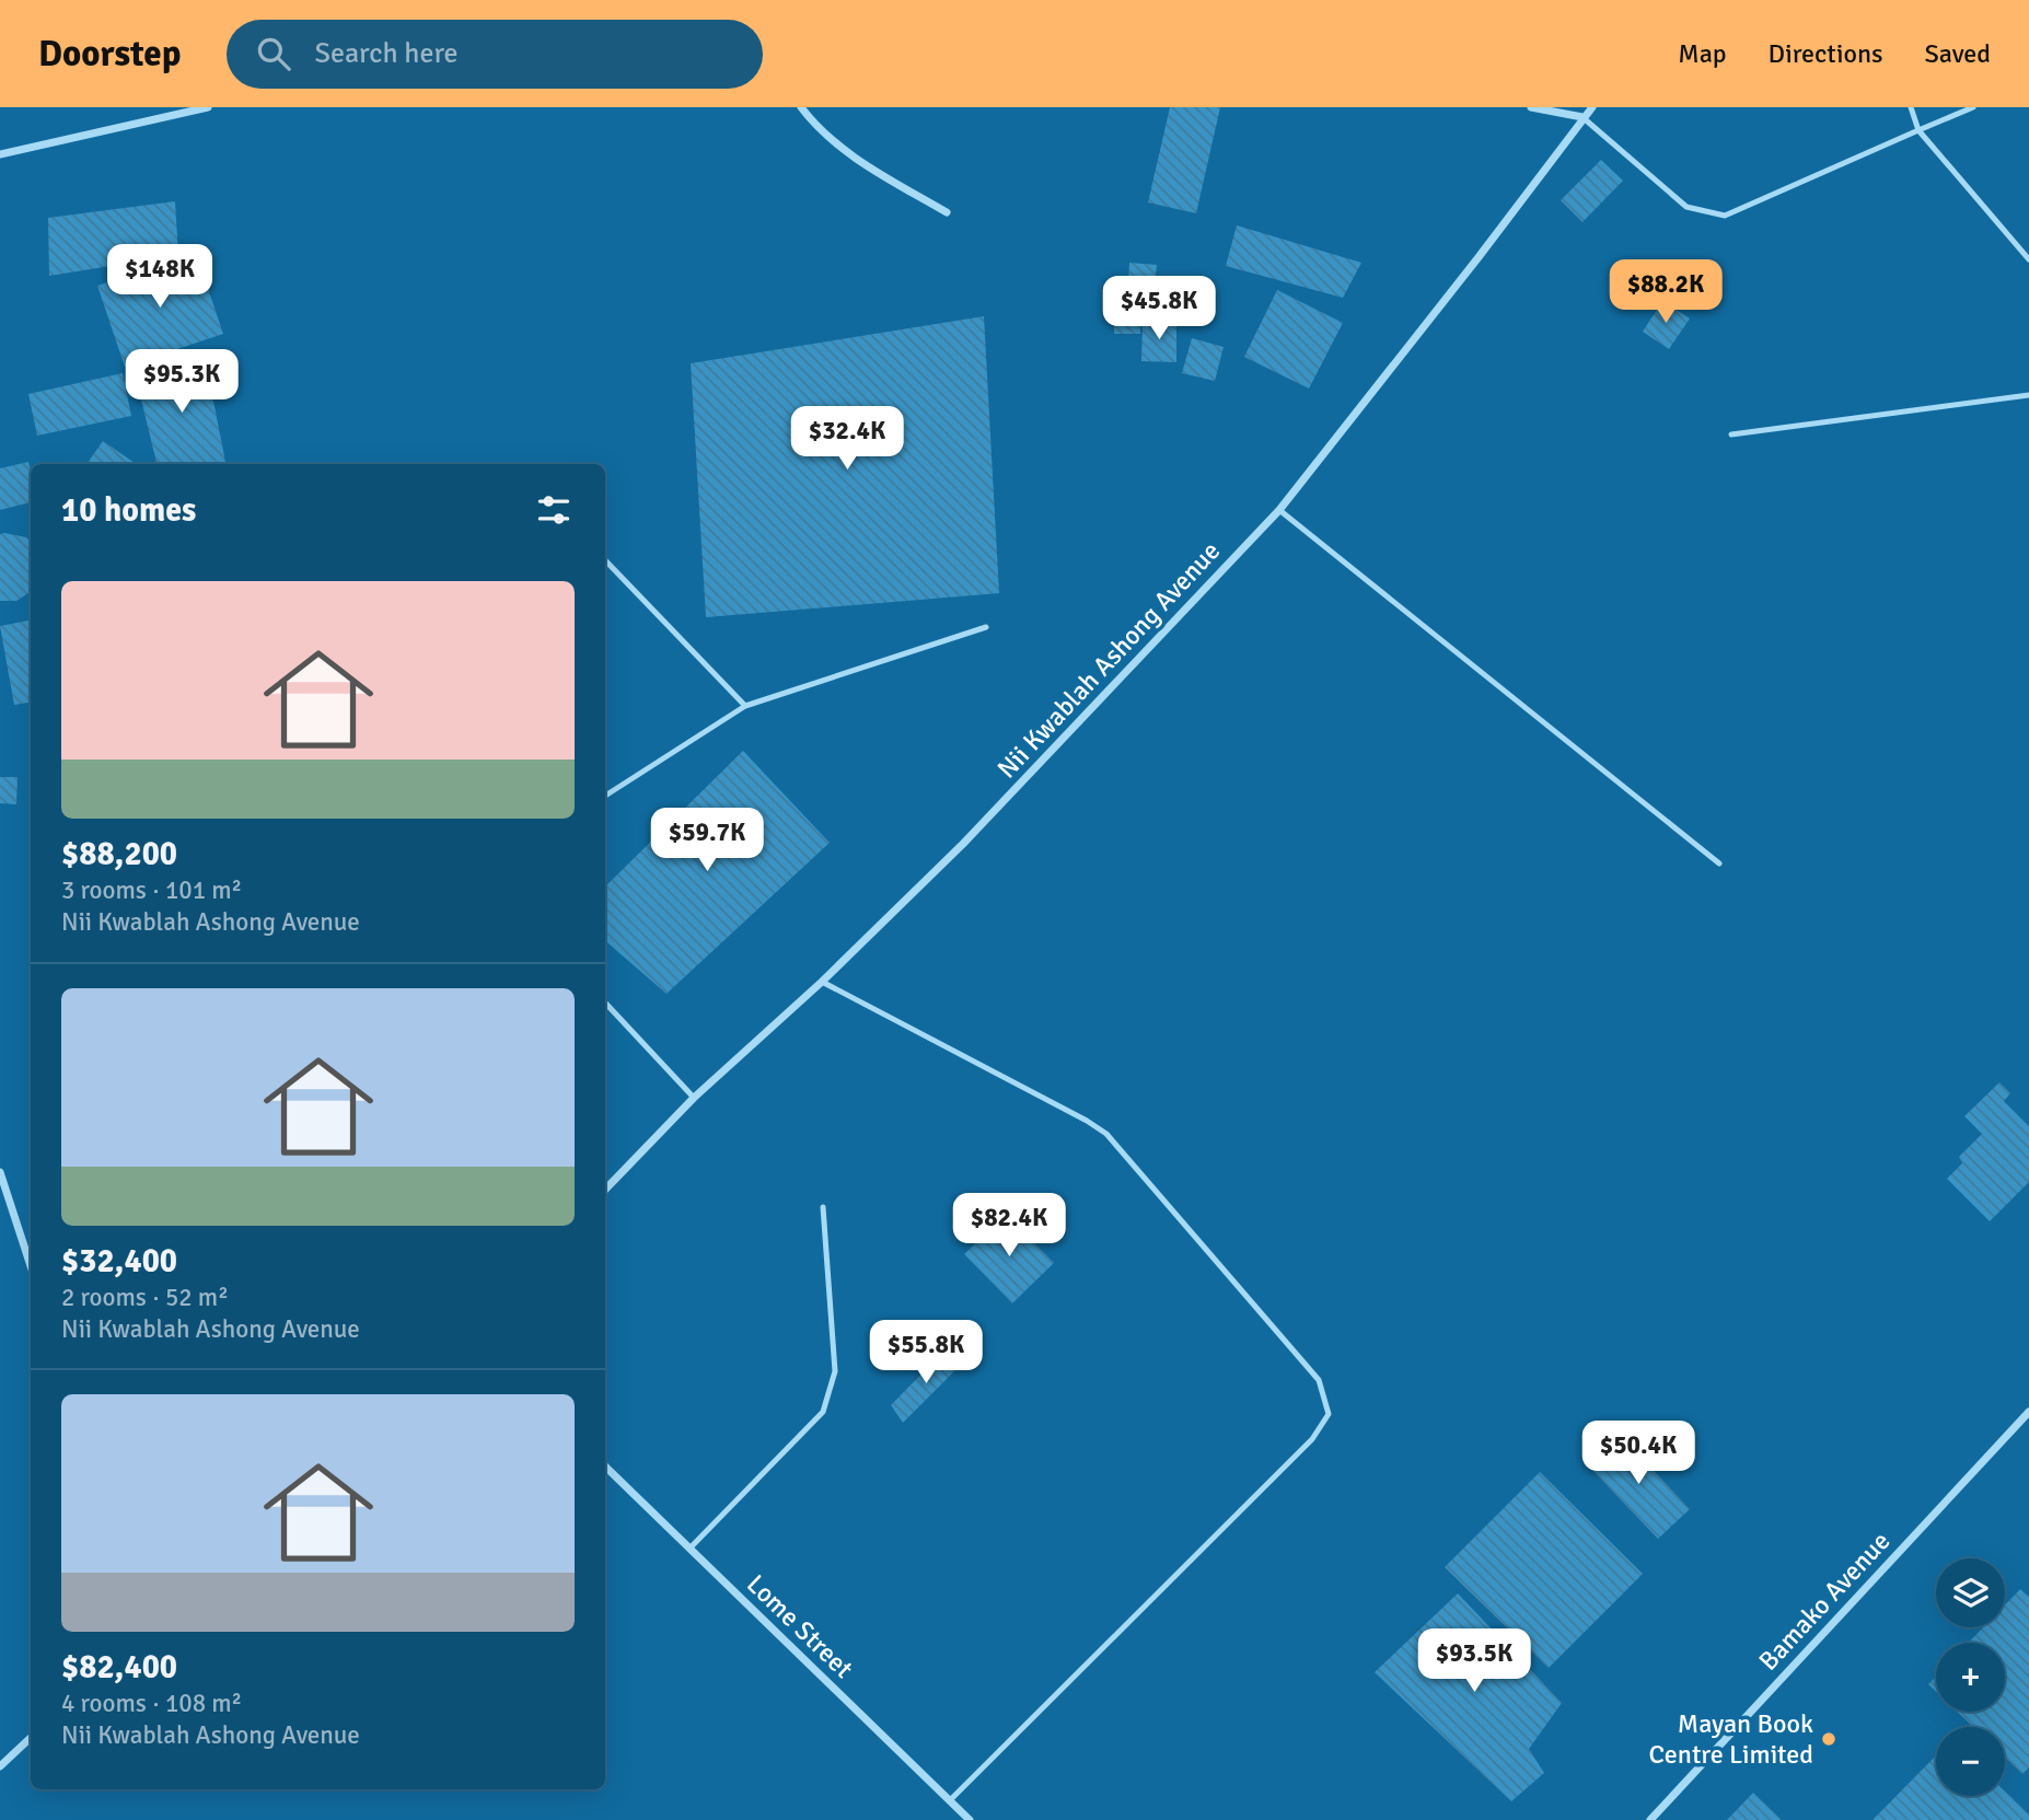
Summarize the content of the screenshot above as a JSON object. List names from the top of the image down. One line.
{"streets":{"street":["Nii Kwablah Ashong Avenue","Bamako Avenue","Lome Street"]},"places":["Mayan Book Centre Limited"],"page":{"header":"Doorstep","search":"Search here","nav":["Map","Directions","Saved"],"price":["$148K","$88.2K","$45.8K","$95.3K","$32.4K","$59.7K","$82.4K","$55.8K","$50.4K","$93.5K"],"heading":"10 homes","list":[{"name":"$88,200","note":"3 rooms · 101 m² · Nii Kwablah Ashong Avenue"},{"name":"$32,400","note":"2 rooms · 52 m² · Nii Kwablah Ashong Avenue"},{"name":"$82,400","note":"4 rooms · 108 m² · Nii Kwablah Ashong Avenue"}],"map_buttons":["+","−"]}}
